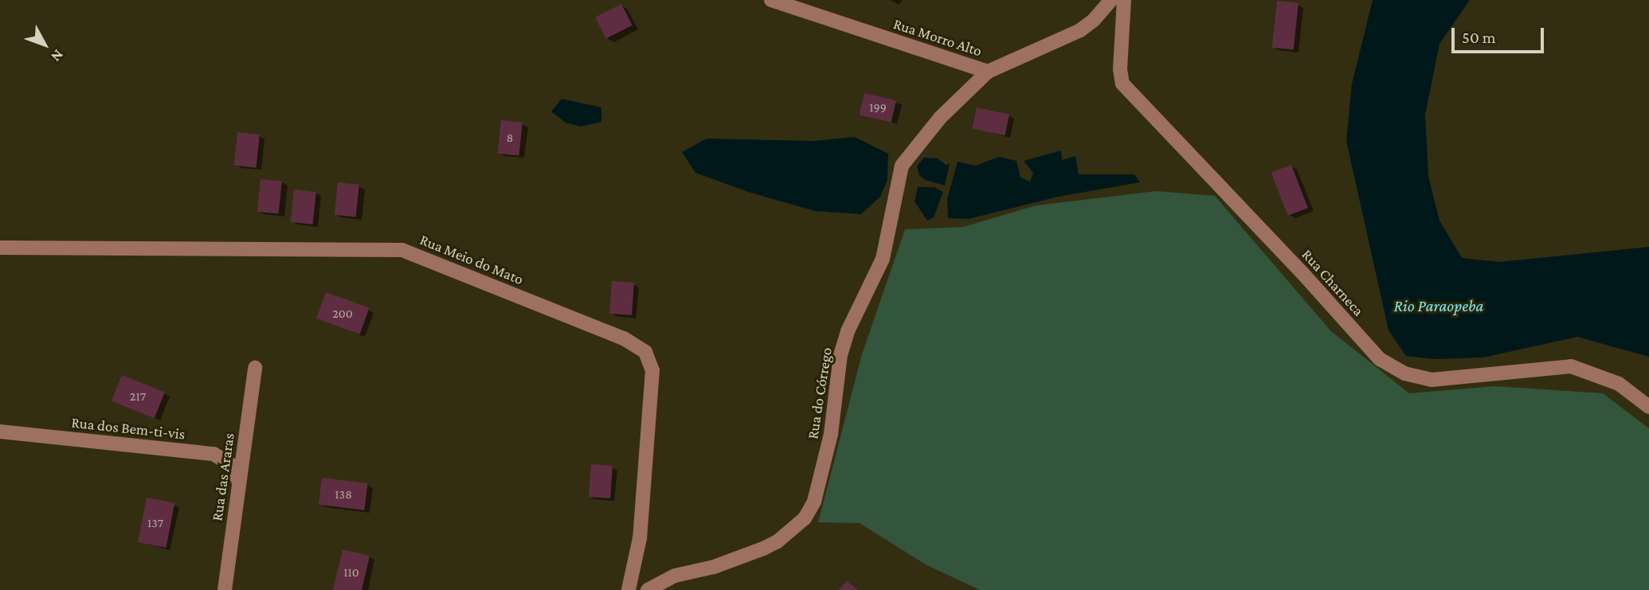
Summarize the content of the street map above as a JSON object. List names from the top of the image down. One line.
{"streets":{"street":["Rua Morro Alto","Rua Meio do Mato","Rua Charneca","Rua do Córrego","Rua dos Bem-ti-vis","Rua das Araras"]},"crossings":[["Rua Morro Alto","Rua do Córrego"],["Rua dos Bem-ti-vis","Rua das Araras"]],"water":["Rio Paraopeba"],"house_numbers":["199","8","200","217","138","137","110"],"scale_bar":"50 m","north":"bottom right"}
